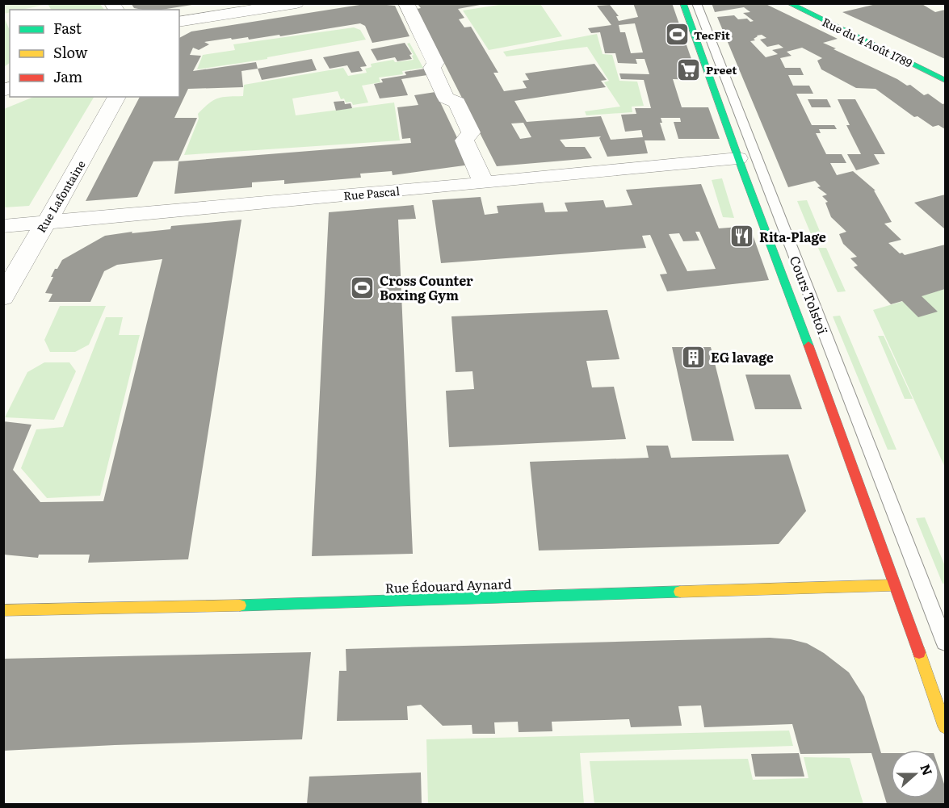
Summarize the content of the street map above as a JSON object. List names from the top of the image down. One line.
{"streets":{"main road":["Rue du 4 Août 1789","Cours Tolstoï","Rue Édouard Aynard"],"street":["Rue Pascal","Rue Lafontaine"]},"crossings":[["Rue Pascal","Rue Lafontaine"],["Rue Pascal","Cours Tolstoï"],["Cours Tolstoï","Rue Édouard Aynard"]],"places":{"sports":["TecFit","Cross Counter Boxing Gym"],"supermarket":["Preet"],"restaurant":["Rita-Plage"],"building":["EG lavage"]},"legend":["Fast","Slow","Jam"],"north":"right"}
